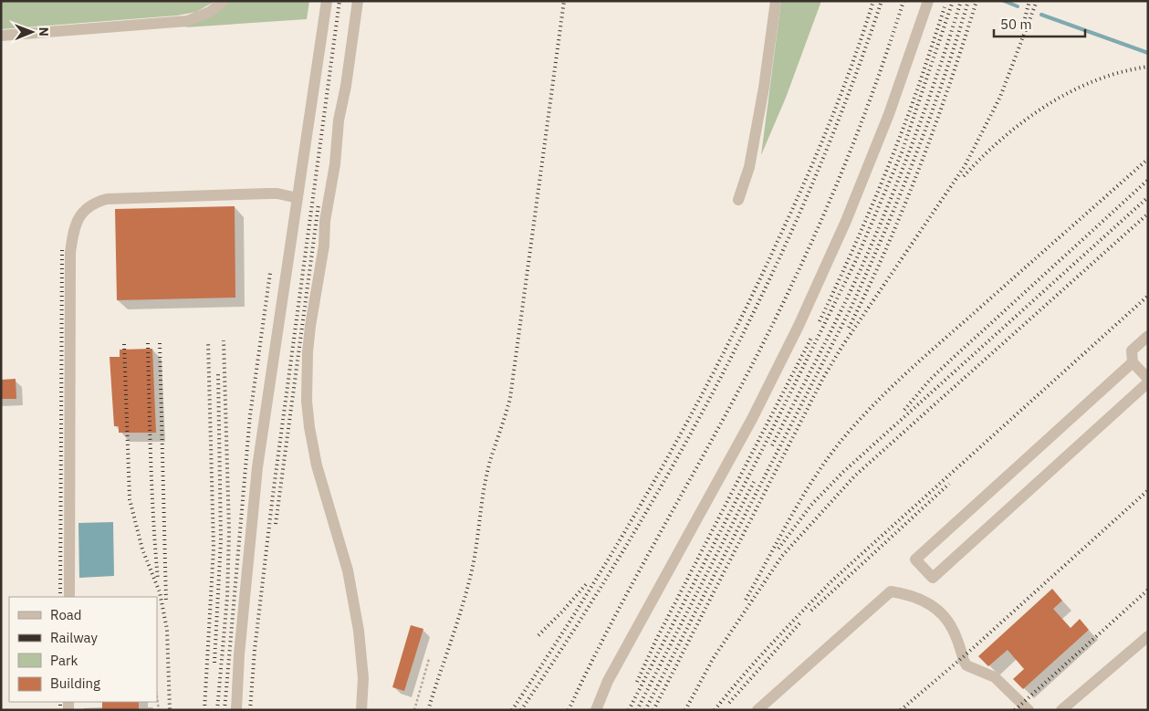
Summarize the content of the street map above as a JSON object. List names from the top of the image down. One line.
{"legend":["Road","Railway","Park","Building"],"scale_bar":"50 m","north":"right"}
